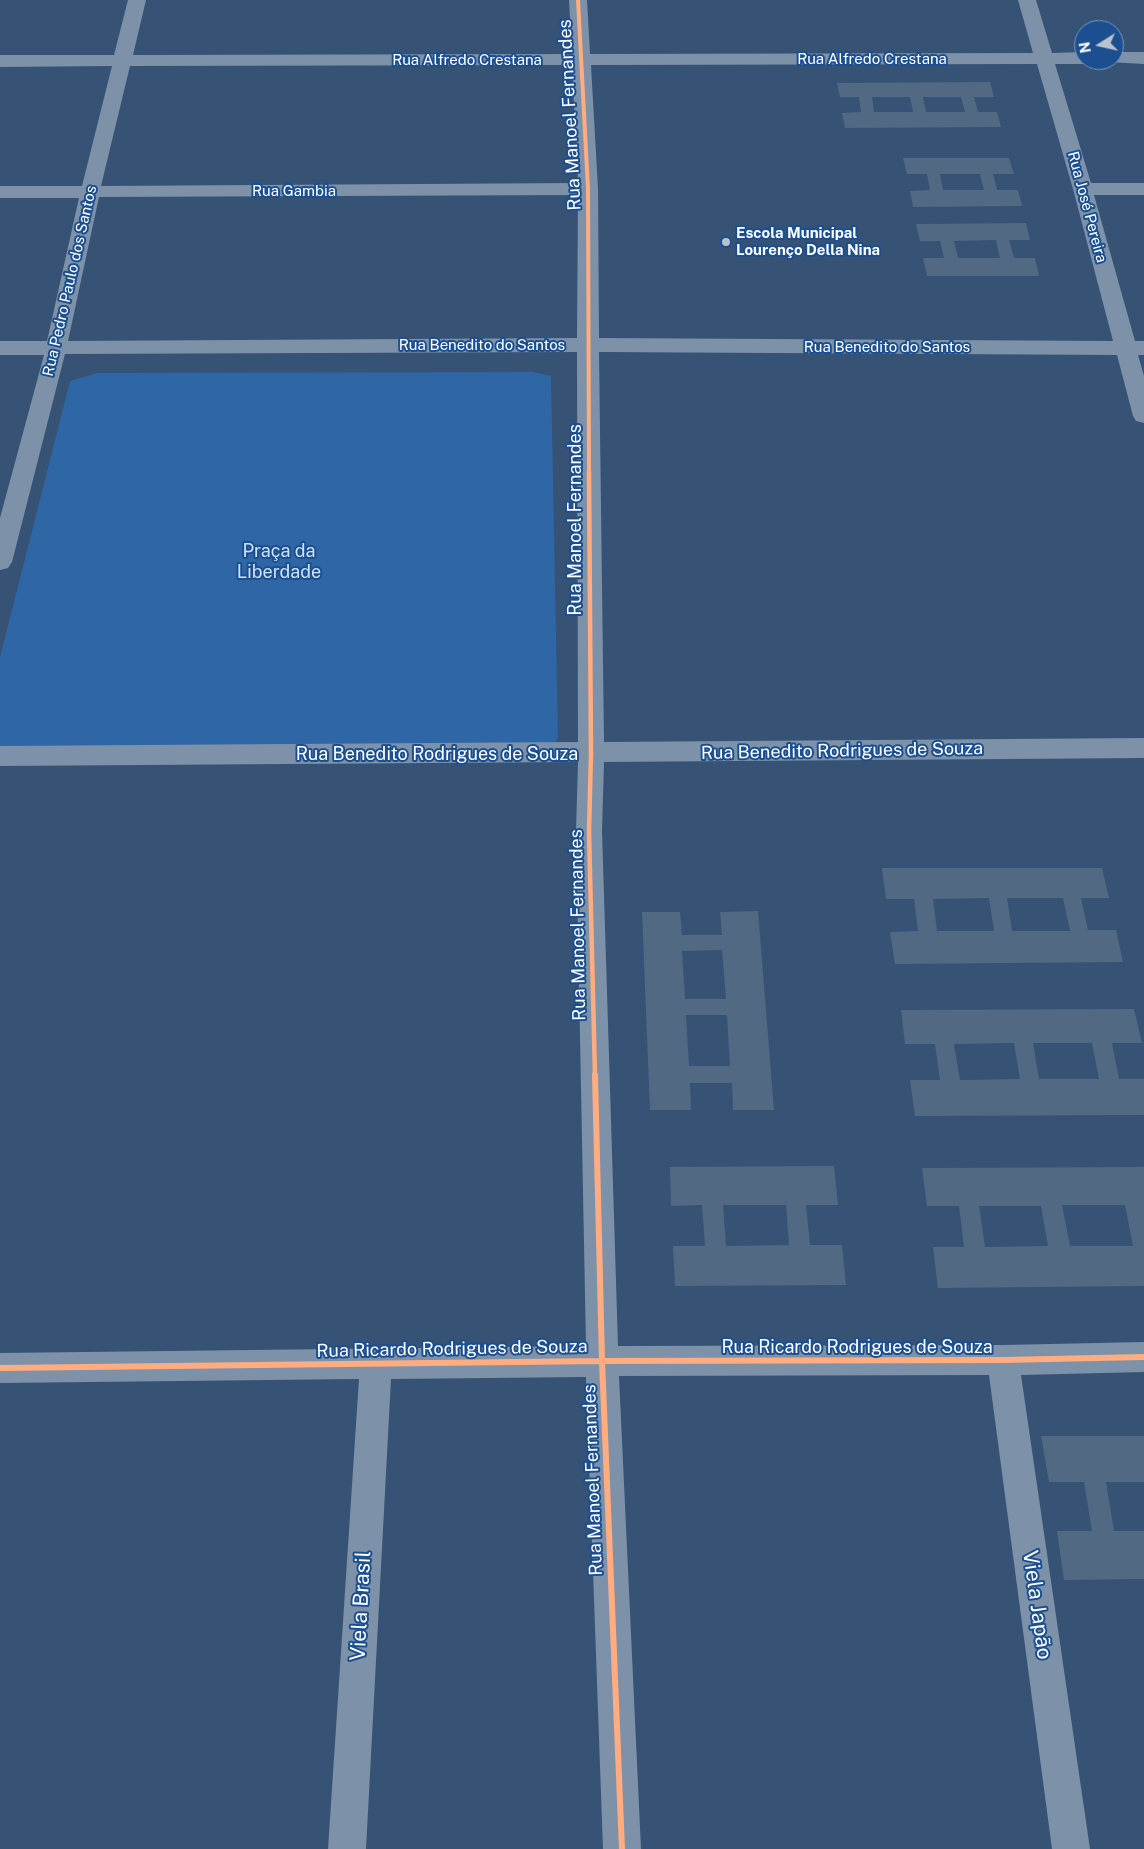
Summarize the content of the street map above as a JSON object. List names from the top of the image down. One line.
{"streets":{"street":["Rua Alfredo Crestana","Rua Manoel Fernandes","Rua Gambia","Rua José Pereira","Rua Pedro Paulo dos Santos","Rua Benedito do Santos","Rua Benedito Rodrigues de Souza","Rua Ricardo Rodrigues de Souza","Viela Japão","Viela Brasil"]},"crossings":[["Rua Alfredo Crestana","Rua Manoel Fernandes"],["Rua Alfredo Crestana","Rua José Pereira"],["Rua Alfredo Crestana","Rua Pedro Paulo dos Santos"],["Rua Manoel Fernandes","Rua Gambia"],["Rua Manoel Fernandes","Rua Benedito do Santos"],["Rua Manoel Fernandes","Rua Benedito Rodrigues de Souza"],["Rua Manoel Fernandes","Rua Ricardo Rodrigues de Souza"],["Rua Gambia","Rua Pedro Paulo dos Santos"],["Rua José Pereira","Rua Benedito do Santos"],["Rua Pedro Paulo dos Santos","Rua Benedito do Santos"],["Rua Ricardo Rodrigues de Souza","Viela Japão"],["Rua Ricardo Rodrigues de Souza","Viela Brasil"]],"parks":["Praça da Liberdade"],"places":["Escola Municipal Lourenço Della Nina"],"north":"left"}
